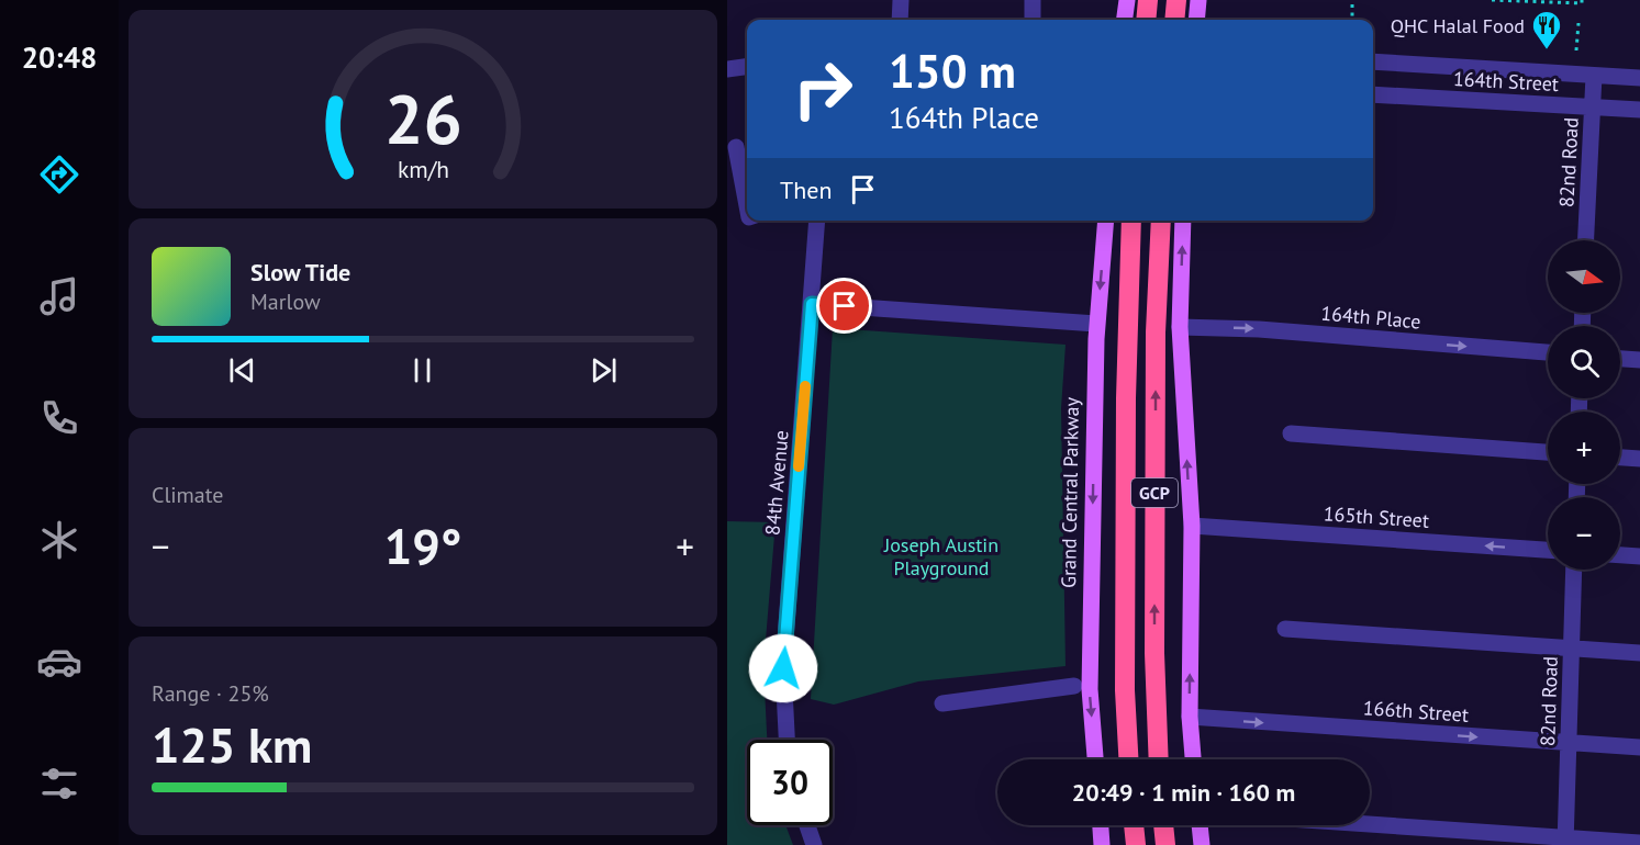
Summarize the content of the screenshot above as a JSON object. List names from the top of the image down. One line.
{"streets":{"highway":["GCP"],"main road":["Grand Central Parkway"],"street":["164th Street","82nd Road","164th Place","84th Avenue","165th Street","166th Street"]},"crossings":[["164th Street","82nd Road"],["82nd Road","166th Street"]],"parks":["Joseph Austin Playground"],"places":{"restaurant":["QHC Halal Food"]},"north":"right","page":{"tabs":"20:48","turn":["150 m","164th Place"],"then":"Then","map_buttons":["+","−"],"song":["Slow Tide","Marlow"],"tile":["Climate",["Range · 25%","125 km"]],"heat":["−","19°","+"],"limit":"30","trip":"20:49 · 1 min · 160 m","gauge":["26","km/h"]}}
